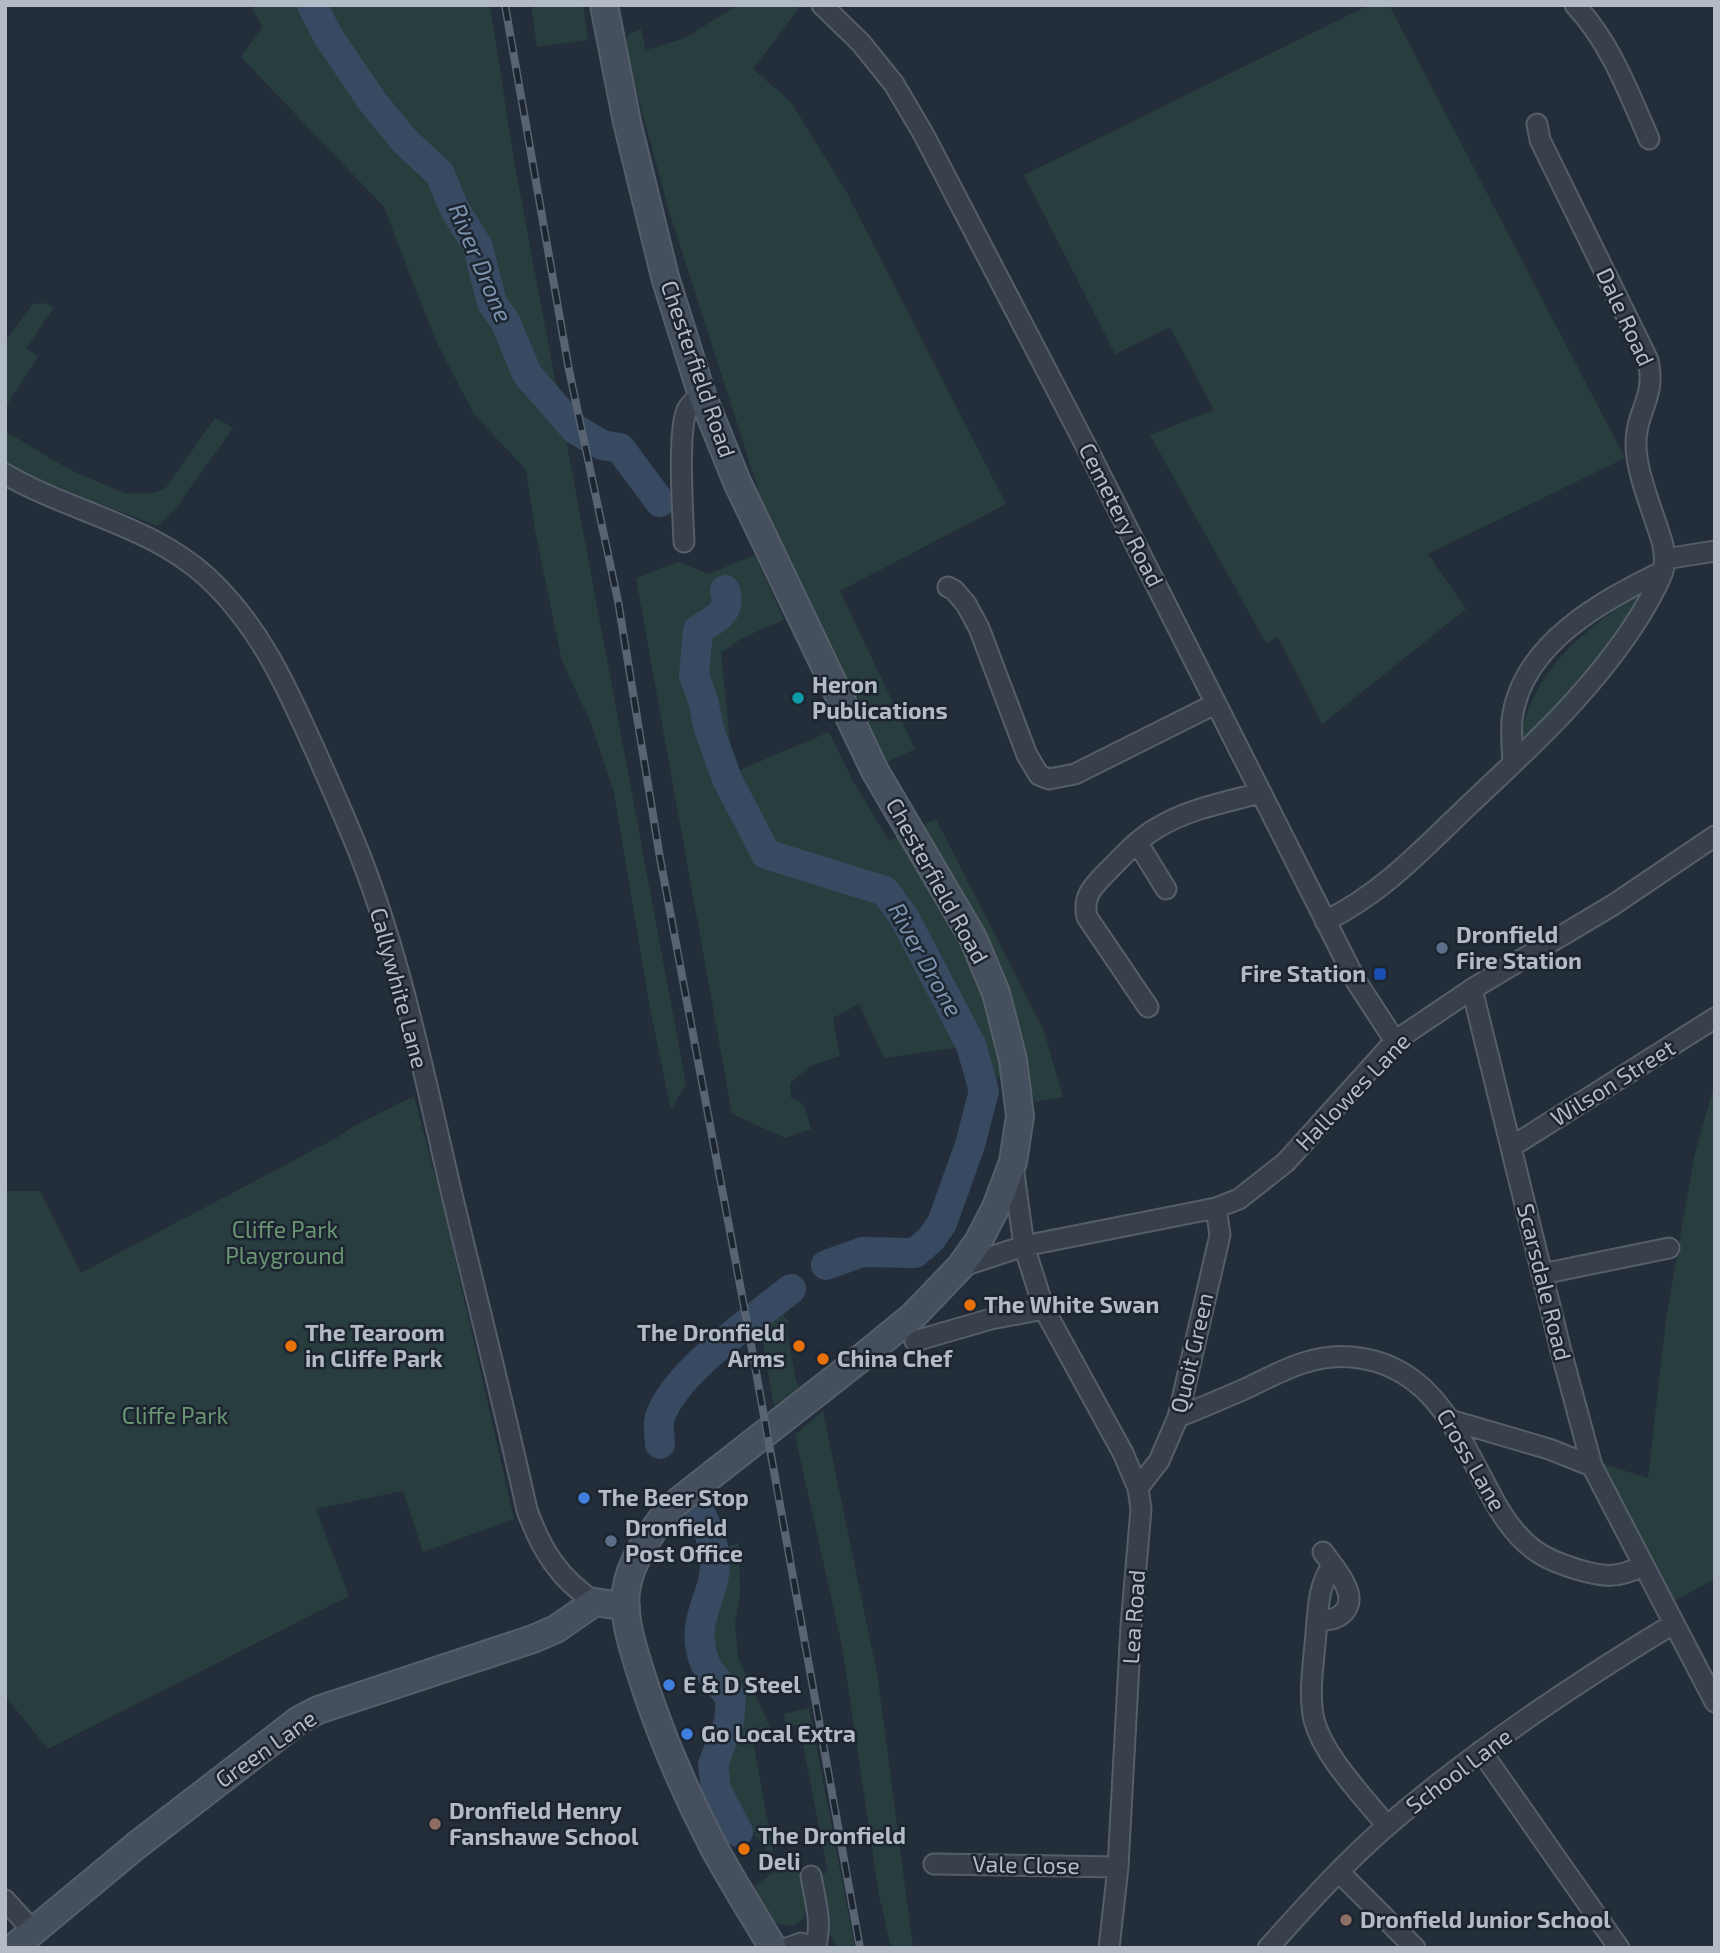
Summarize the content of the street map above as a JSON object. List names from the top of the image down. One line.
{"streets":{"main road":["Chesterfield Road","Callywhite Lane","Green Lane"],"street":["Dale Road","Cemetery Road","Wilson Street","Hallowes Lane","Scarsdale Road","Quoit Green","Cross Lane","Lea Road","School Lane","Vale Close"]},"crossings":[["Chesterfield Road","Callywhite Lane"],["Chesterfield Road","Hallowes Lane"],["Chesterfield Road","Lea Road"],["Cemetery Road","Hallowes Lane"],["Callywhite Lane","Green Lane"],["Wilson Street","Scarsdale Road"],["Hallowes Lane","Scarsdale Road"],["Hallowes Lane","Quoit Green"],["Hallowes Lane","Lea Road"],["Scarsdale Road","Cross Lane"],["Scarsdale Road","School Lane"],["Quoit Green","Cross Lane"],["Quoit Green","Lea Road"],["Lea Road","Vale Close"]],"water":["River Drone"],"parks":["Cliffe Park Playground","Cliffe Park"],"places":{"other":["Heron Publications","Dronfield Fire Station","The White Swan","The Tearoom in Cliffe Park","The Dronfield Arms","China Chef","The Beer Stop","Dronfield Post Office","E & D Steel","Go Local Extra","Dronfield Henry Fanshawe School","The Dronfield Deli","Dronfield Junior School"],"transit":["Fire Station"]}}
